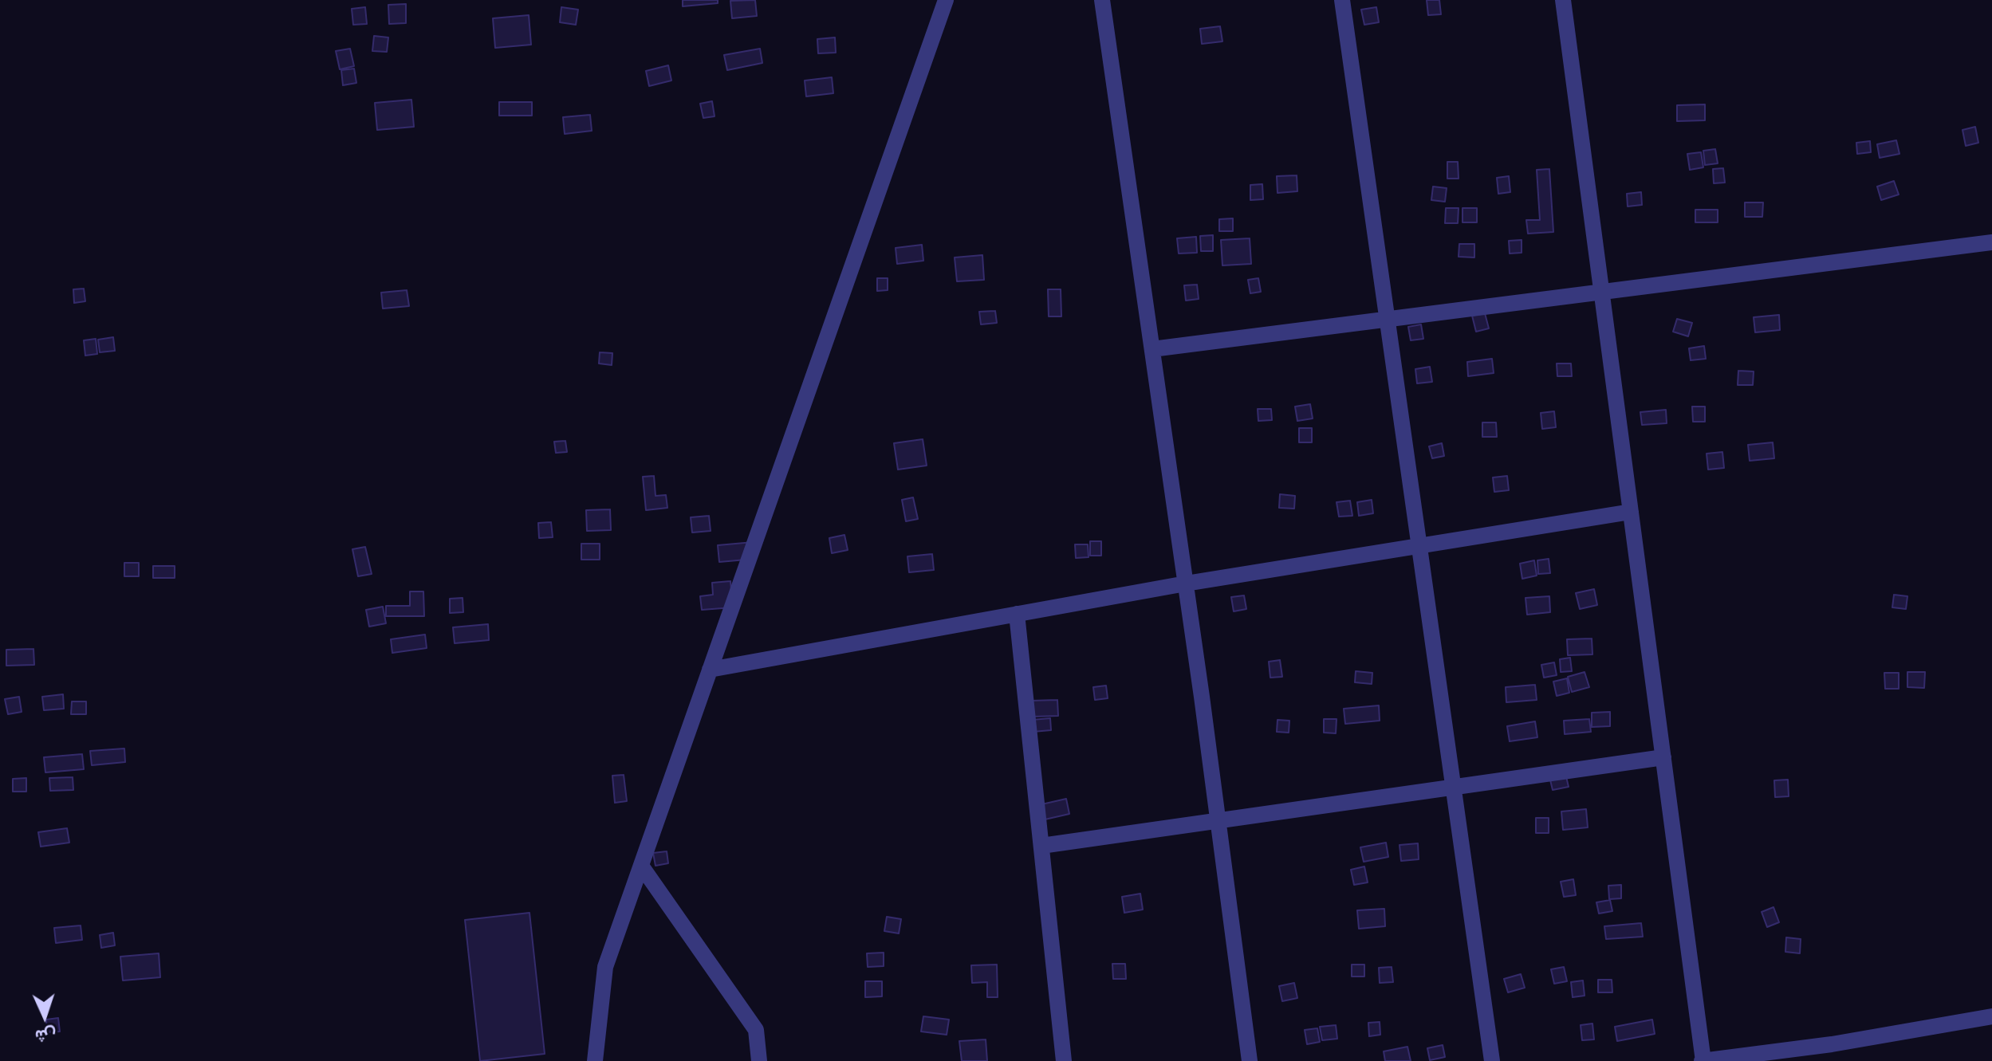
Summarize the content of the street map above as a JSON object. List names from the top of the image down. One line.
{"north":"bottom"}
